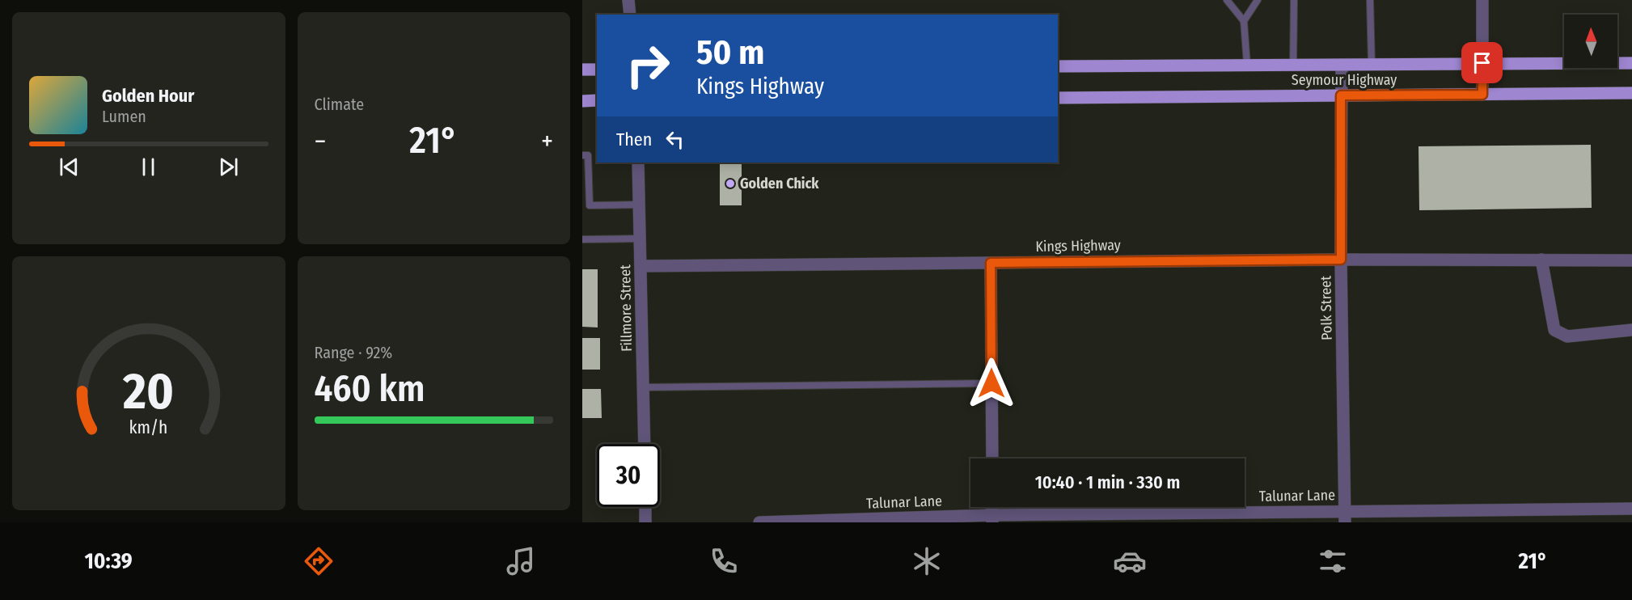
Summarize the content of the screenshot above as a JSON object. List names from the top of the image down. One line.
{"streets":{"main road":["Seymour Highway"],"street":["Kings Highway","Fillmore Street","Polk Street","Talunar Lane"]},"crossings":[["Seymour Highway","Polk Street"],["Kings Highway","Fillmore Street"],["Kings Highway","Polk Street"],["Polk Street","Talunar Lane"]],"places":["Golden Chick"],"north":"top","page":{"tile":["Climate",["Range · 92%","460 km"]],"turn":["50 m","Kings Highway"],"song":["Golden Hour","Lumen"],"then":"Then","heat":["−","21°","+"],"limit":"30","trip":"10:40 · 1 min · 330 m","tabs":["10:39","21°"],"gauge":["20","km/h"]}}
